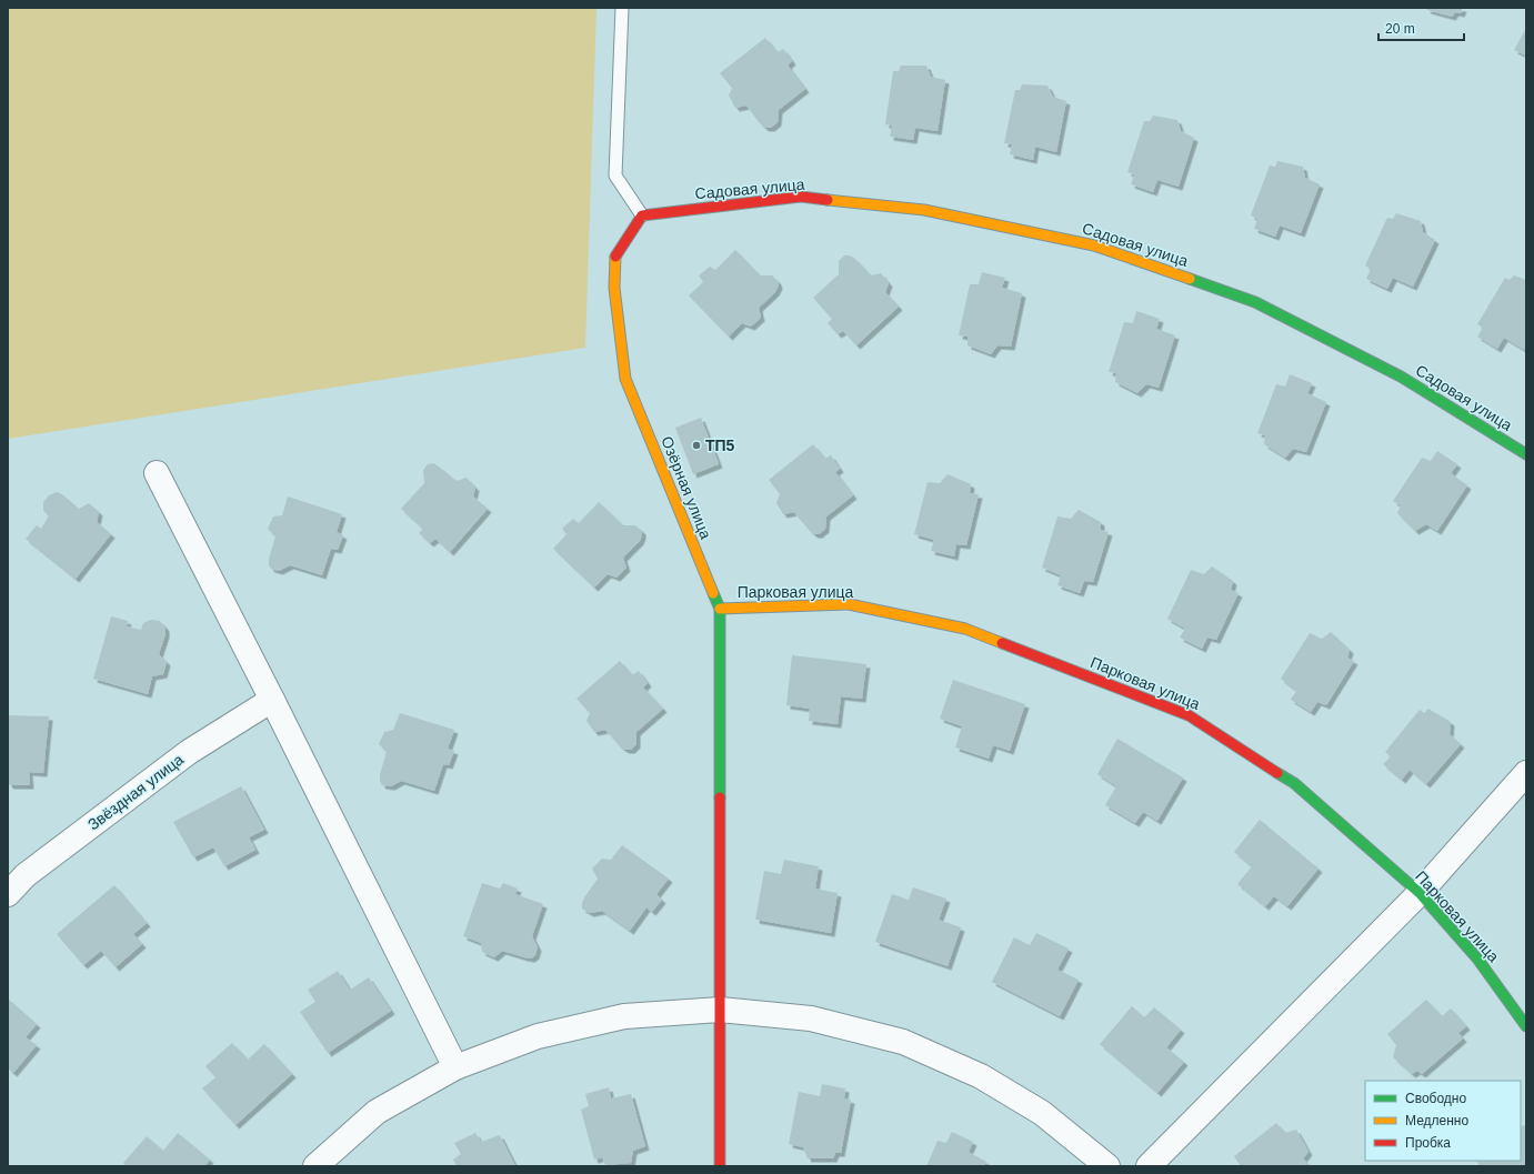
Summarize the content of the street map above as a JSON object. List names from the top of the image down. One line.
{"streets":{"street":["Садовая улица","Озёрная улица","Парковая улица","Звёздная улица"]},"crossings":[["Садовая улица","Озёрная улица"],["Озёрная улица","Парковая улица"]],"places":["ТП5"],"legend":["Свободно","Медленно","Пробка"],"scale_bar":"20 m"}
